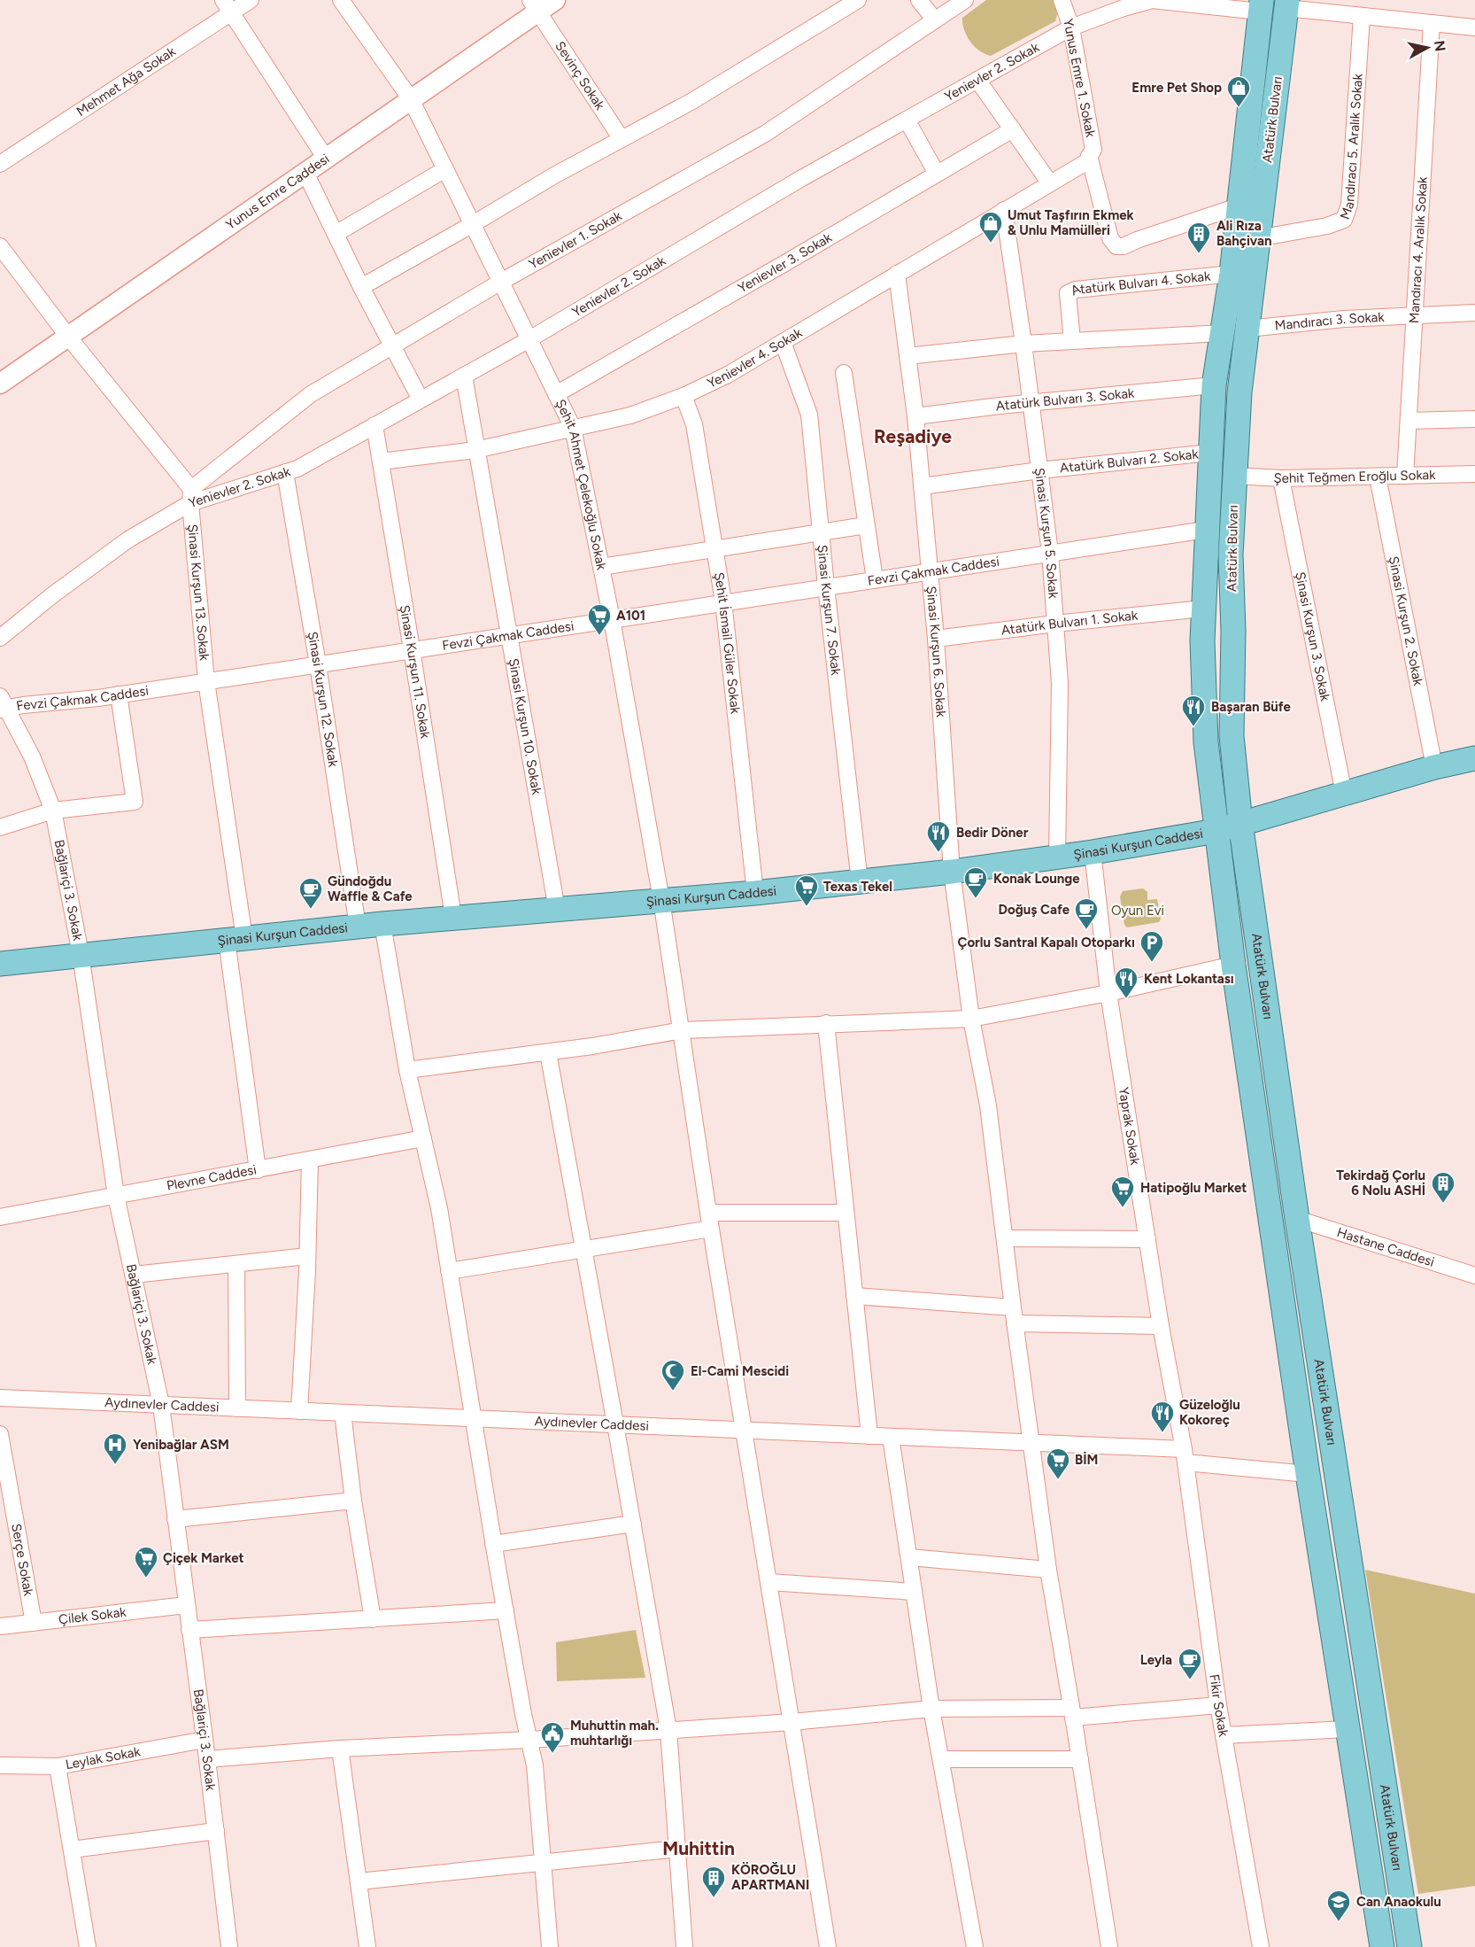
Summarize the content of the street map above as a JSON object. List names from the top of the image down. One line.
{"streets":{"main road":["Atatürk Bulvarı","Şinasi Kurşun Caddesi"],"street":["Yenievler 2. Sokak","Sevinç Sokak","Yunus Emre 1. Sokak","Mehmet Ağa Sokak","Mandıracı 5. Aralık Sokak","Yunus Emre Caddesi","Yenievler 1. Sokak","Mandıracı 4. Aralık Sokak","Yenievler 3. Sokak","Atatürk Bulvarı 4. Sokak","Mandıracı 3. Sokak","Yenievler 4. Sokak","Atatürk Bulvarı 3. Sokak","Atatürk Bulvarı 2. Sokak","Şehit Teğmen Eroğlu Sokak","Şehit Ahmet Çelekoğlu Sokak","Şinasi Kurşun 5. Sokak","Fevzi Çakmak Caddesi","Şinasi Kurşun 13. Sokak","Şinasi Kurşun 7. Sokak","Şinasi Kurşun 2. Sokak","Atatürk Bulvarı 1. Sokak","Şinasi Kurşun 3. Sokak","Şehit İsmail Güler Sokak","Şinasi Kurşun 6. Sokak","Şinasi Kurşun 11. Sokak","Şinasi Kurşun 12. Sokak","Şinasi Kurşun 10. Sokak","Bağlariçi 3. Sokak","Yaprak Sokak","Plevne Caddesi","Hastane Caddesi","Aydınevler Caddesi","Serçe Sokak","Çilek Sokak","Fikir Sokak","Leylak Sokak"]},"crossings":[["Yenievler 2. Sokak","Yunus Emre 1. Sokak"],["Yenievler 2. Sokak","Atatürk Bulvarı"],["Yenievler 2. Sokak","Yenievler 1. Sokak"],["Yenievler 2. Sokak","Şehit Ahmet Çelekoğlu Sokak"],["Yenievler 2. Sokak","Şinasi Kurşun 13. Sokak"],["Yenievler 2. Sokak","Şinasi Kurşun 11. Sokak"],["Yenievler 2. Sokak","Şinasi Kurşun 12. Sokak"],["Yenievler 2. Sokak","Şinasi Kurşun 10. Sokak"],["Sevinç Sokak","Yunus Emre Caddesi"],["Yunus Emre 1. Sokak","Atatürk Bulvarı"],["Yunus Emre 1. Sokak","Yenievler 4. Sokak"],["Atatürk Bulvarı","Mandıracı 5. Aralık Sokak"],["Atatürk Bulvarı","Atatürk Bulvarı 4. Sokak"],["Atatürk Bulvarı","Mandıracı 3. Sokak"],["Atatürk Bulvarı","Atatürk Bulvarı 3. Sokak"],["Atatürk Bulvarı","Atatürk Bulvarı 2. Sokak"],["Atatürk Bulvarı","Şehit Teğmen Eroğlu Sokak"],["Atatürk Bulvarı","Fevzi Çakmak Caddesi"],["Atatürk Bulvarı","Atatürk Bulvarı 1. Sokak"],["Atatürk Bulvarı","Şinasi Kurşun Caddesi"],["Atatürk Bulvarı","Hastane Caddesi"],["Atatürk Bulvarı","Aydınevler Caddesi"],["Yunus Emre Caddesi","Şehit Ahmet Çelekoğlu Sokak"],["Yenievler 1. Sokak","Şehit Ahmet Çelekoğlu Sokak"],["Yenievler 1. Sokak","Şinasi Kurşun 13. Sokak"],["Mandıracı 4. Aralık Sokak","Mandıracı 3. Sokak"],["Mandıracı 4. Aralık Sokak","Şehit Teğmen Eroğlu Sokak"],["Yenievler 3. Sokak","Şehit Ahmet Çelekoğlu Sokak"],["Yenievler 4. Sokak","Şehit Ahmet Çelekoğlu Sokak"],["Yenievler 4. Sokak","Şinasi Kurşun 5. Sokak"],["Yenievler 4. Sokak","Şinasi Kurşun 7. Sokak"],["Yenievler 4. Sokak","Şehit İsmail Güler Sokak"],["Yenievler 4. Sokak","Şinasi Kurşun 6. Sokak"],["Yenievler 4. Sokak","Şinasi Kurşun 11. Sokak"],["Yenievler 4. Sokak","Şinasi Kurşun 10. Sokak"],["Atatürk Bulvarı 3. Sokak","Şinasi Kurşun 5. Sokak"],["Atatürk Bulvarı 3. Sokak","Şinasi Kurşun 6. Sokak"],["Atatürk Bulvarı 2. Sokak","Şinasi Kurşun 5. Sokak"],["Atatürk Bulvarı 2. Sokak","Şinasi Kurşun 6. Sokak"],["Şehit Teğmen Eroğlu Sokak","Şinasi Kurşun 2. Sokak"],["Şehit Teğmen Eroğlu Sokak","Şinasi Kurşun 3. Sokak"],["Şehit Ahmet Çelekoğlu Sokak","Fevzi Çakmak Caddesi"],["Şehit Ahmet Çelekoğlu Sokak","Şinasi Kurşun Caddesi"],["Şehit Ahmet Çelekoğlu Sokak","Aydınevler Caddesi"],["Şinasi Kurşun 5. Sokak","Fevzi Çakmak Caddesi"],["Şinasi Kurşun 5. Sokak","Atatürk Bulvarı 1. Sokak"],["Şinasi Kurşun 5. Sokak","Şinasi Kurşun Caddesi"],["Fevzi Çakmak Caddesi","Şinasi Kurşun 13. Sokak"],["Fevzi Çakmak Caddesi","Şinasi Kurşun 7. Sokak"],["Fevzi Çakmak Caddesi","Şehit İsmail Güler Sokak"],["Fevzi Çakmak Caddesi","Şinasi Kurşun 6. Sokak"],["Fevzi Çakmak Caddesi","Şinasi Kurşun 11. Sokak"],["Fevzi Çakmak Caddesi","Şinasi Kurşun 12. Sokak"],["Fevzi Çakmak Caddesi","Şinasi Kurşun 10. Sokak"],["Fevzi Çakmak Caddesi","Bağlariçi 3. Sokak"],["Şinasi Kurşun 13. Sokak","Şinasi Kurşun Caddesi"],["Şinasi Kurşun 13. Sokak","Plevne Caddesi"],["Şinasi Kurşun 7. Sokak","Şinasi Kurşun Caddesi"],["Şinasi Kurşun 2. Sokak","Şinasi Kurşun Caddesi"],["Atatürk Bulvarı 1. Sokak","Şinasi Kurşun 6. Sokak"],["Şinasi Kurşun 3. Sokak","Şinasi Kurşun Caddesi"],["Şehit İsmail Güler Sokak","Şinasi Kurşun Caddesi"],["Şinasi Kurşun 6. Sokak","Şinasi Kurşun Caddesi"],["Şinasi Kurşun 6. Sokak","Aydınevler Caddesi"],["Şinasi Kurşun 11. Sokak","Şinasi Kurşun Caddesi"],["Şinasi Kurşun 12. Sokak","Şinasi Kurşun Caddesi"],["Şinasi Kurşun 10. Sokak","Şinasi Kurşun Caddesi"],["Şinasi Kurşun Caddesi","Bağlariçi 3. Sokak"],["Şinasi Kurşun Caddesi","Yaprak Sokak"],["Bağlariçi 3. Sokak","Plevne Caddesi"],["Bağlariçi 3. Sokak","Aydınevler Caddesi"],["Bağlariçi 3. Sokak","Çilek Sokak"],["Bağlariçi 3. Sokak","Leylak Sokak"],["Yaprak Sokak","Aydınevler Caddesi"],["Yaprak Sokak","Fikir Sokak"],["Aydınevler Caddesi","Fikir Sokak"],["Serçe Sokak","Çilek Sokak"]],"districts":["Reşadiye","Muhittin"],"parks":["Oyun Evi"],"places":{"shop":["Emre Pet Shop","Umut Taşfırın Ekmek & Unlu Mamülleri"],"building":["Ali Rıza Bahçivan","Tekirdağ Çorlu 6 Nolu ASHİ","KÖROĞLU APARTMANI"],"supermarket":["A101","Texas Tekel","Hatipoğlu Market","BİM","Çiçek Market"],"restaurant":["Başaran Büfe","Bedir Döner","Kent Lokantası","Güzeloğlu Kokoreç"],"cafe":["Konak Lounge","Gündoğdu Waffle & Cafe","Doğuş Cafe","Leyla"],"parking":["Çorlu Santral Kapalı Otoparkı"],"mosque":["El-Cami Mescidi"],"hospital":["Yenibağlar ASM"],"public building":["Muhuttin mah. muhtarlığı"],"school or university":["Can Anaokulu"]},"north":"right"}
